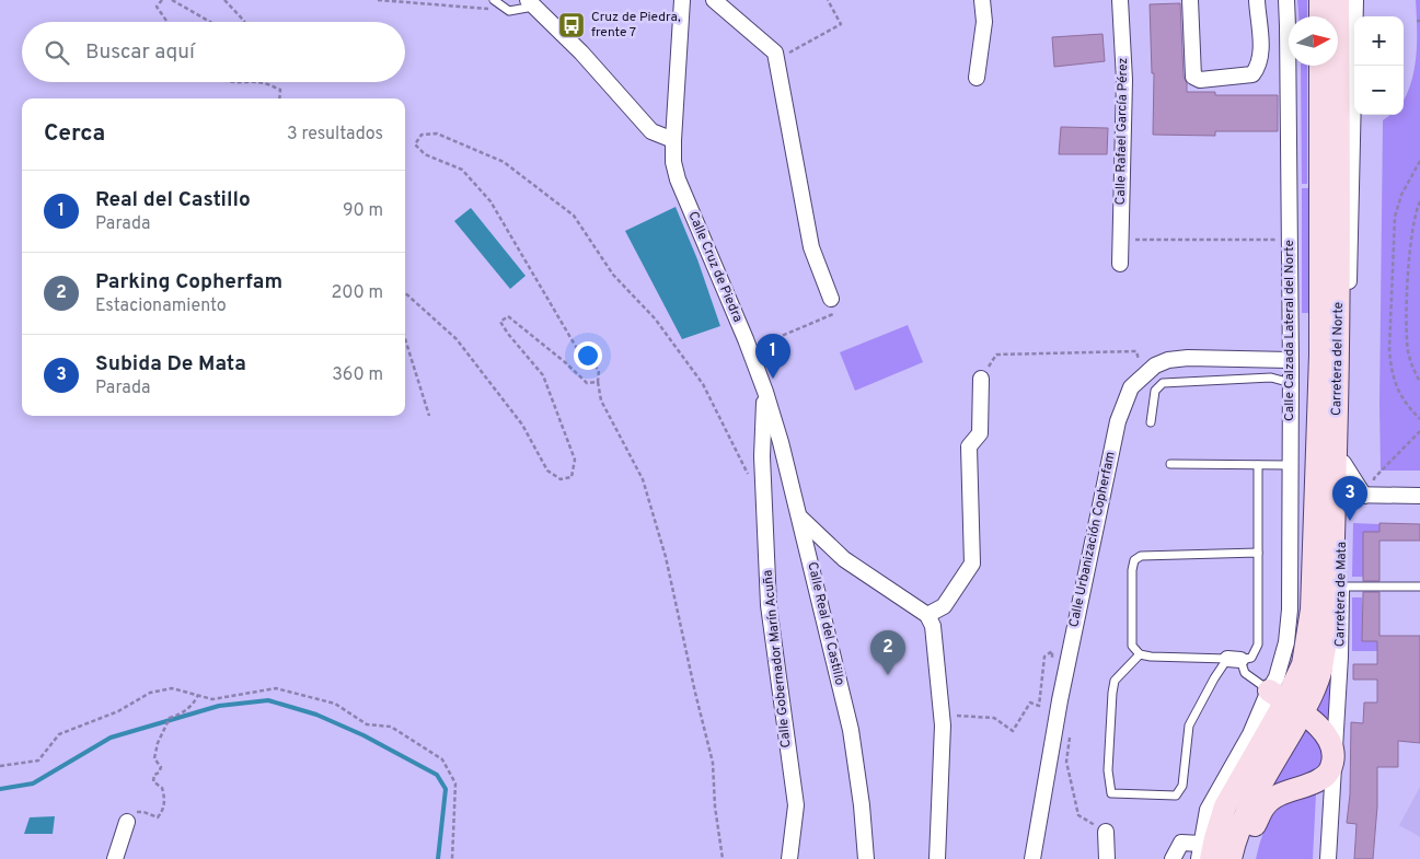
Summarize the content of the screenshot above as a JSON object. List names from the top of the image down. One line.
{"streets":{"street":["Calle Rafael García Pérez","Calle Cruz de Piedra","Calle Calzada Lateral del Norte","Carretera del Norte","Calle Urbanización Copherfam","Carretera de Mata","Calle Real del Castillo","Calle Gobernador Marín Acuña"]},"crossings":[["Calle Cruz de Piedra","Calle Real del Castillo"],["Calle Cruz de Piedra","Calle Gobernador Marín Acuña"],["Calle Calzada Lateral del Norte","Carretera del Norte"],["Calle Calzada Lateral del Norte","Calle Urbanización Copherfam"],["Calle Real del Castillo","Calle Gobernador Marín Acuña"]],"places":{"bus stop":["Cruz de Piedra, frente 7"]},"north":"right","page":{"map_buttons":["+","−"],"search":"Buscar aquí","heading":["Cerca","3 resultados"],"list":[{"mark":"1","name":"Real del Castillo","note":"Parada","value":"90 m"},{"mark":"2","name":"Parking Copherfam","note":"Estacionamiento","value":"200 m"},{"mark":"3","name":"Subida De Mata","note":"Parada","value":"360 m"}],"pins":["1","3","2"]}}
